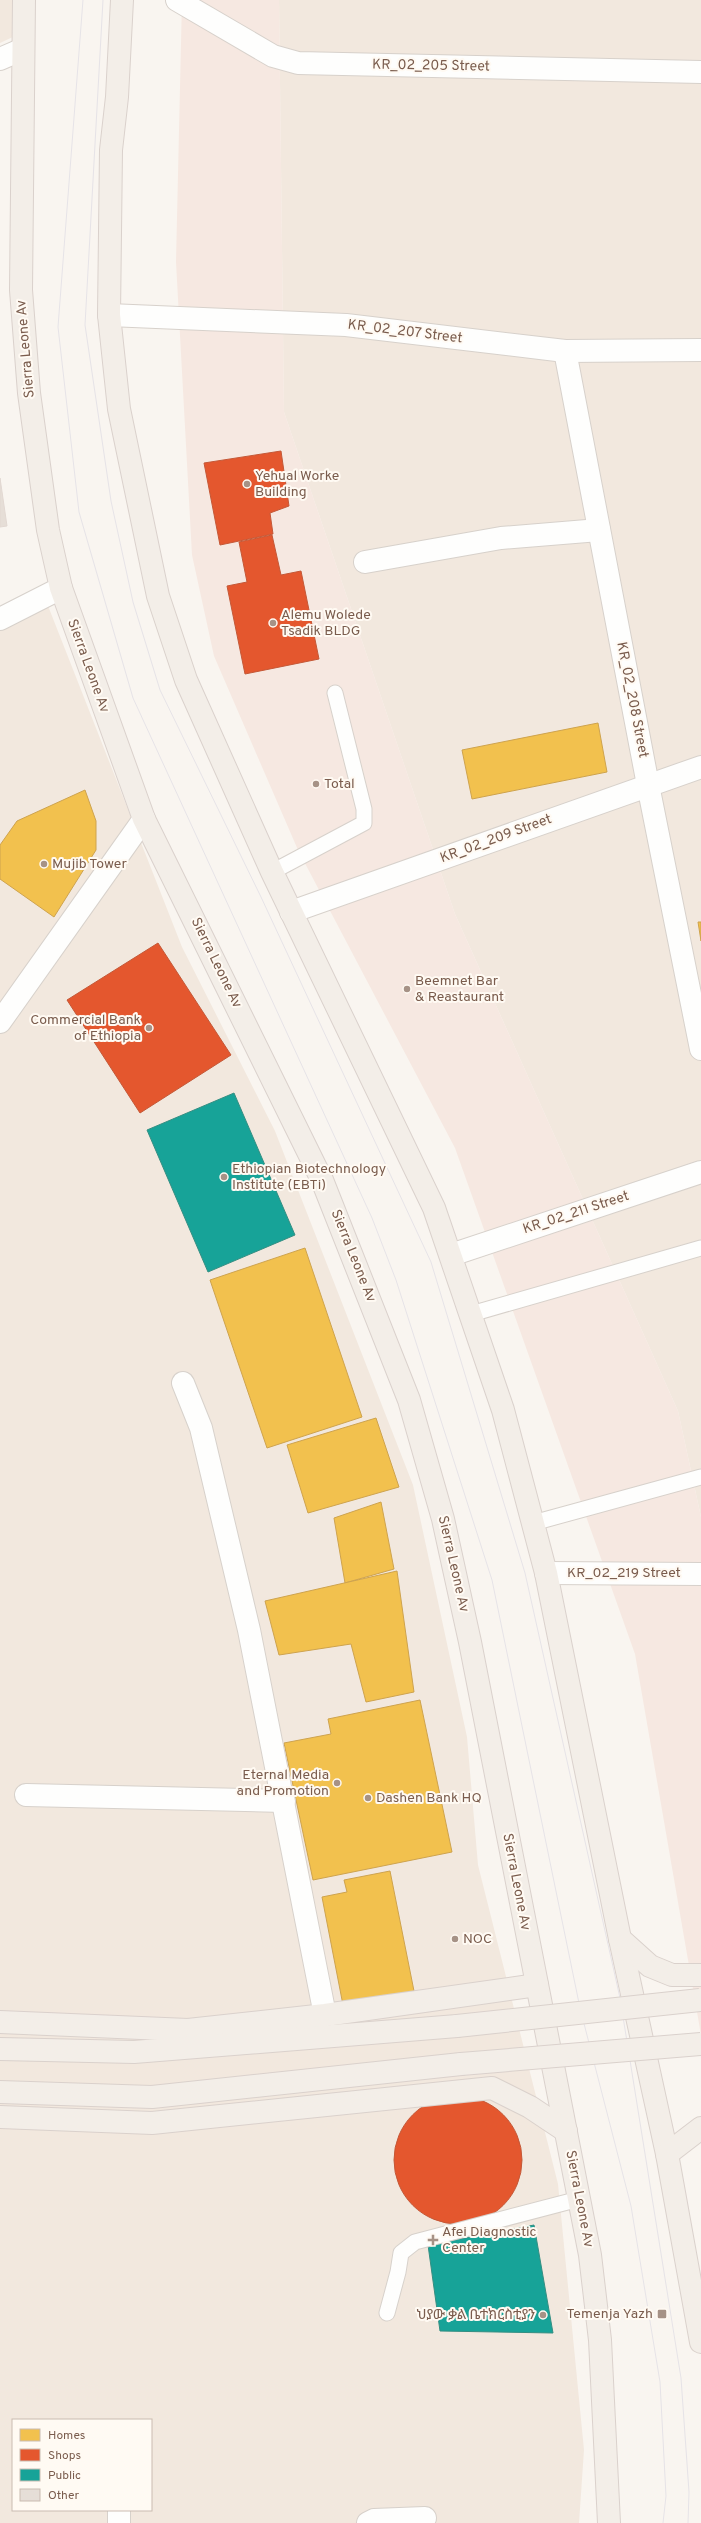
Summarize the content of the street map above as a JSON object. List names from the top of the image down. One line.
{"streets":{"main road":["Sierra Leone Av"],"street":["KR_02_205 Street","KR_02_207 Street","KR_02_208 Street","KR_02_209 Street","KR_02_211 Street","KR_02_219 Street"]},"crossings":[["KR_02_207 Street","KR_02_208 Street"],["KR_02_208 Street","KR_02_209 Street"]],"places":{"other":["Yehual Worke Building","Alemu Wolede Tsadik BLDG","Total","Mujib Tower","Beemnet Bar & Reastaurant","Commercial Bank of Ethiopia","Ethiopian Biotechnology Institute (EBTi)","Eternal Media and Promotion","Dashen Bank HQ","NOC","ህያው ቃል ቤተክርስቲያን"],"health":["Afei Diagnostic Center"],"transit":["Temenja Yazh"]},"legend":["Homes","Shops","Public","Other"]}
